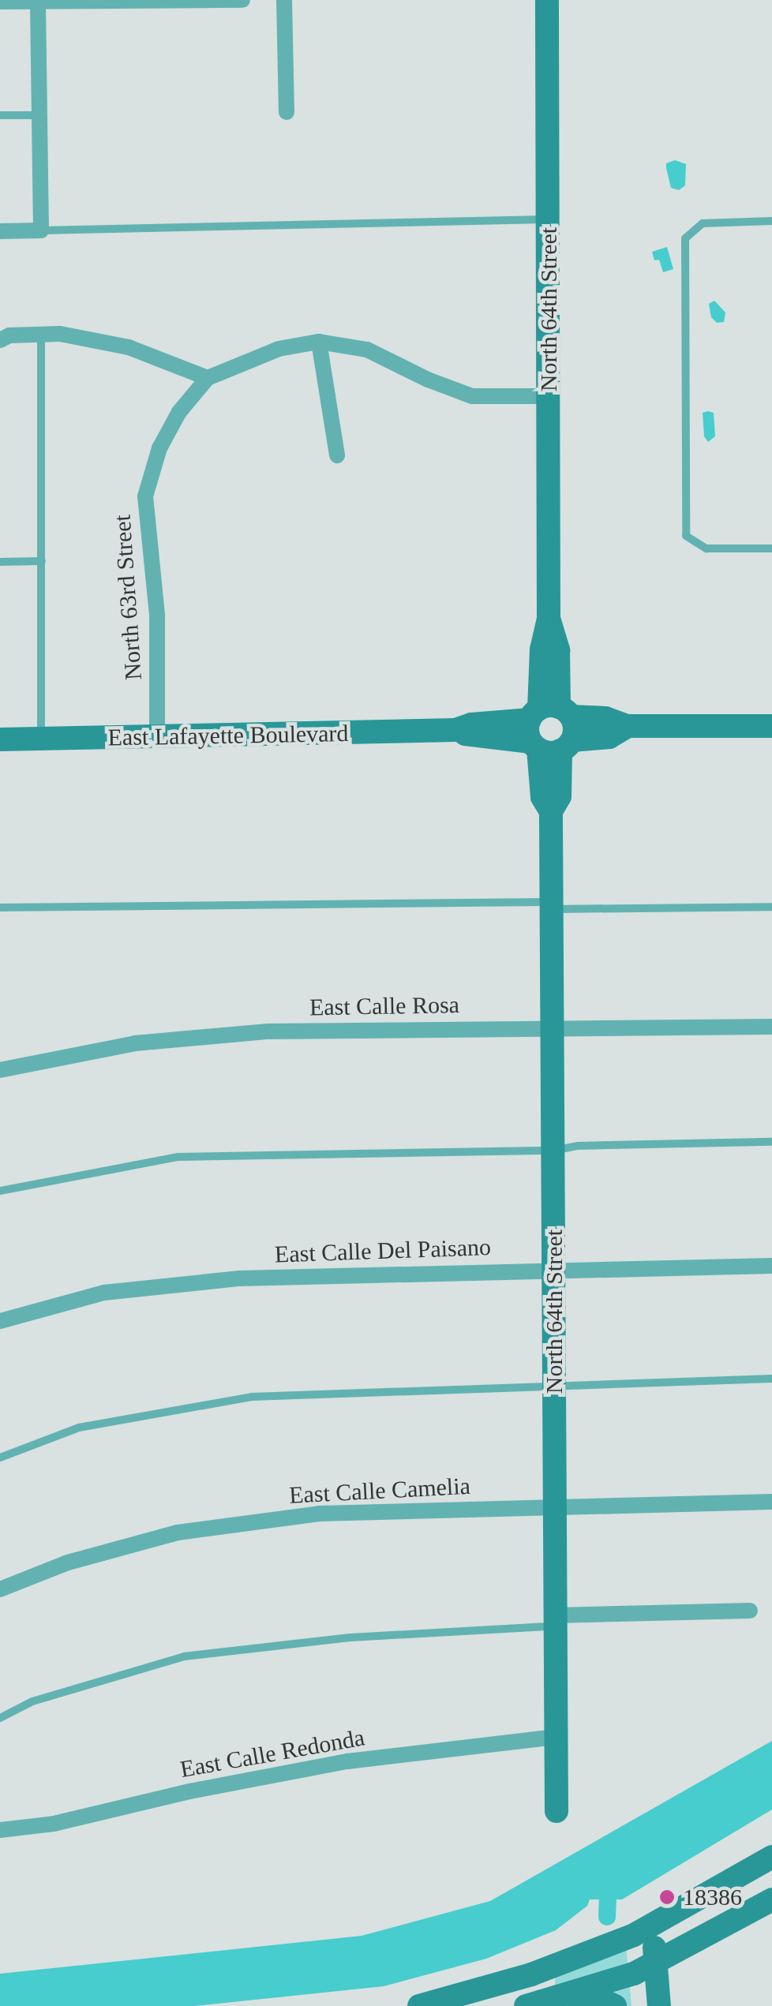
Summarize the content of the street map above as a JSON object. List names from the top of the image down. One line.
{"streets":{"street":["North 64th Street","North 63rd Street","East Lafayette Boulevard","East Calle Rosa","East Calle Del Paisano","East Calle Camelia","East Calle Redonda"]},"crossings":[["North 64th Street","East Lafayette Boulevard"],["North 64th Street","East Calle Rosa"],["North 64th Street","East Calle Del Paisano"],["North 64th Street","East Calle Camelia"],["North 64th Street","East Calle Redonda"],["North 63rd Street","East Lafayette Boulevard"]],"places":["18386"]}
